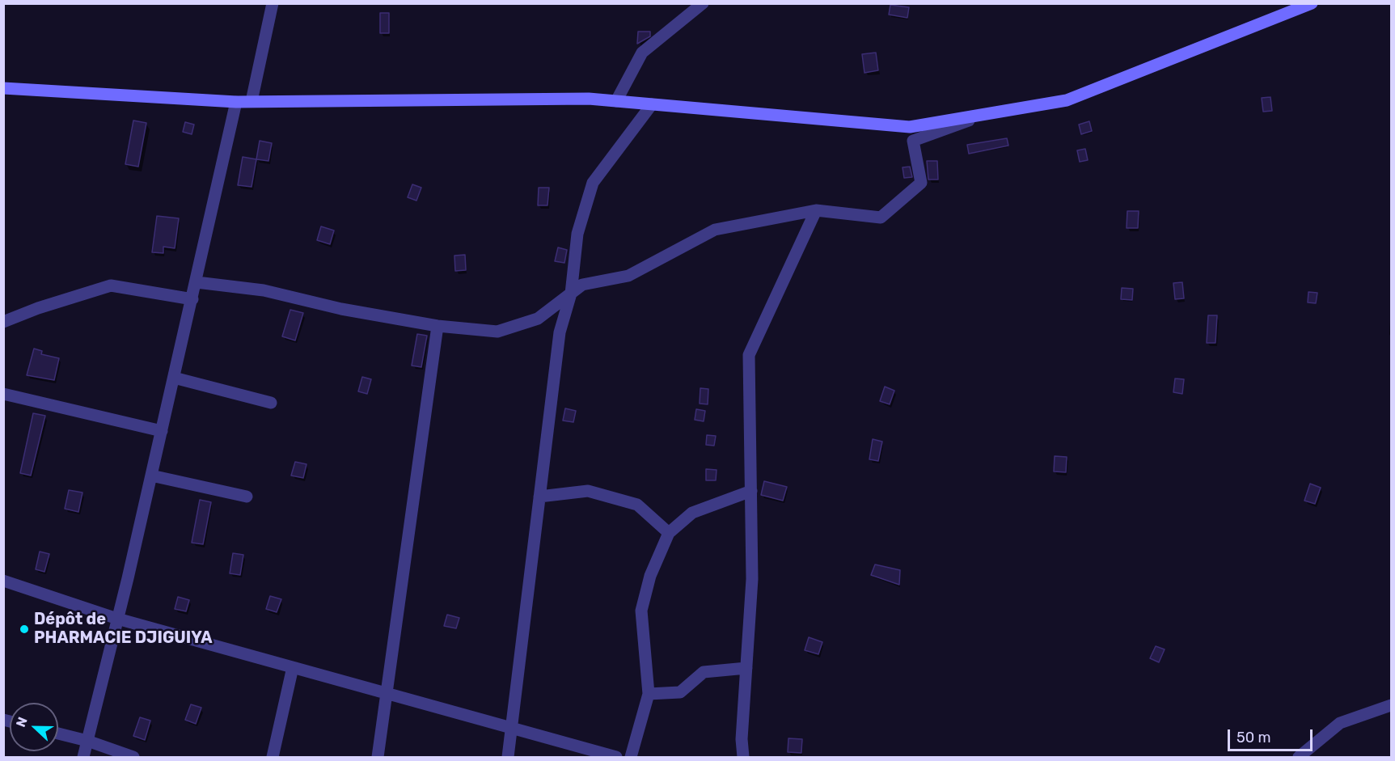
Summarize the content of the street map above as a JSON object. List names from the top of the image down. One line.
{"places":["Dépôt de PHARMACIE DJIGUIYA"],"scale_bar":"50 m","north":"left"}
